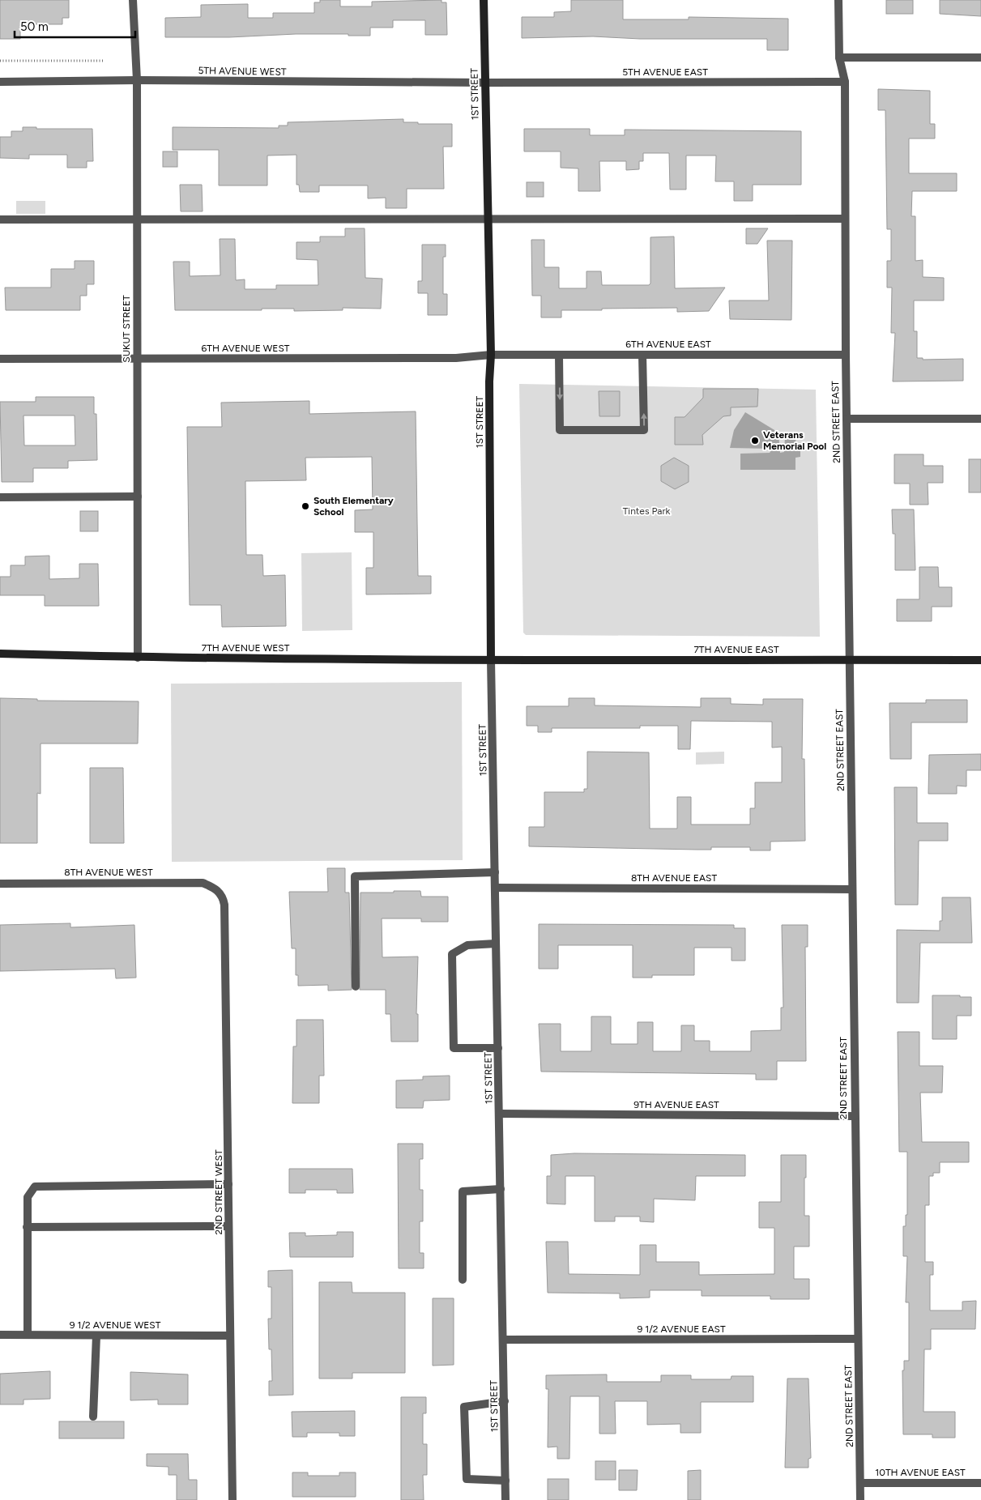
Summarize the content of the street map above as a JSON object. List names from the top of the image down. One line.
{"streets":{"street":["5TH AVENUE WEST","5TH AVENUE EAST","1ST STREET","SUKUT STREET","6TH AVENUE EAST","6TH AVENUE WEST","2ND STREET EAST","7TH AVENUE WEST","7TH AVENUE EAST","8TH AVENUE WEST","8TH AVENUE EAST","9TH AVENUE EAST","2ND STREET WEST","9 1/2 AVENUE WEST","9 1/2 AVENUE EAST","10TH AVENUE EAST"]},"crossings":[["5TH AVENUE WEST","5TH AVENUE EAST"],["5TH AVENUE WEST","1ST STREET"],["5TH AVENUE WEST","SUKUT STREET"],["5TH AVENUE EAST","1ST STREET"],["5TH AVENUE EAST","2ND STREET EAST"],["1ST STREET","6TH AVENUE EAST"],["1ST STREET","6TH AVENUE WEST"],["1ST STREET","7TH AVENUE WEST"],["1ST STREET","7TH AVENUE EAST"],["1ST STREET","8TH AVENUE EAST"],["1ST STREET","9TH AVENUE EAST"],["1ST STREET","9 1/2 AVENUE EAST"],["SUKUT STREET","6TH AVENUE WEST"],["SUKUT STREET","7TH AVENUE WEST"],["6TH AVENUE EAST","6TH AVENUE WEST"],["6TH AVENUE EAST","2ND STREET EAST"],["2ND STREET EAST","7TH AVENUE EAST"],["2ND STREET EAST","8TH AVENUE EAST"],["2ND STREET EAST","9TH AVENUE EAST"],["2ND STREET EAST","9 1/2 AVENUE EAST"],["2ND STREET EAST","10TH AVENUE EAST"],["7TH AVENUE WEST","7TH AVENUE EAST"],["8TH AVENUE WEST","2ND STREET WEST"],["2ND STREET WEST","9 1/2 AVENUE WEST"]],"parks":["Tintes Park"],"places":["Veterans Memorial Pool","South Elementary School"],"scale_bar":"50 m"}
